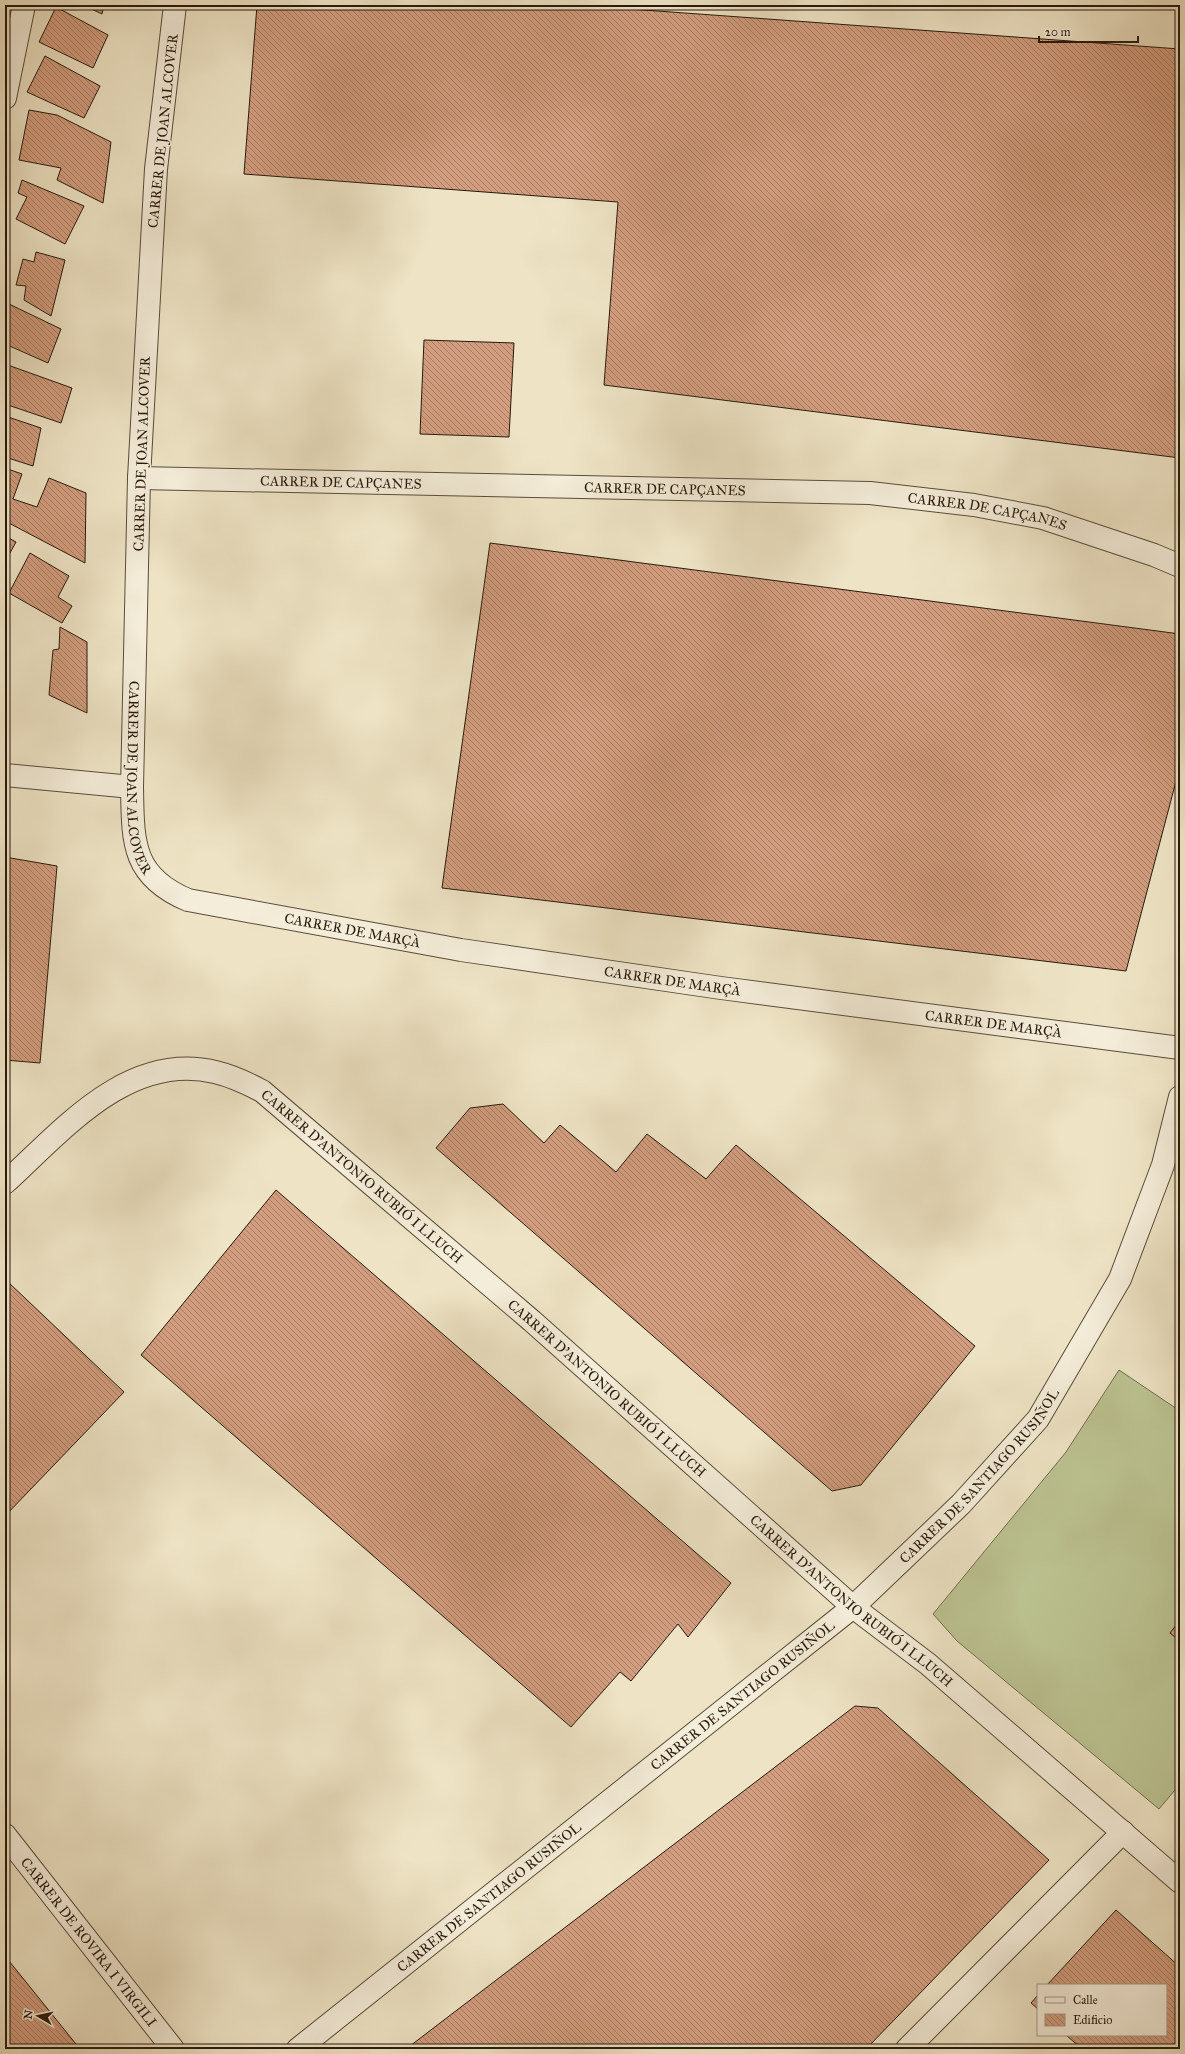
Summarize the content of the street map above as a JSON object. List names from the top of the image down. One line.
{"streets":{"street":["CARRER DE JOAN ALCOVER","CARRER DE CAPÇANES","CARRER DE MARÇÀ","CARRER D'ANTONIO RUBIÓ I LLUCH","CARRER DE SANTIAGO RUSIÑOL","CARRER DE ROVIRA I VIRGILI"]},"crossings":[["CARRER DE JOAN ALCOVER","CARRER DE CAPÇANES"],["CARRER DE JOAN ALCOVER","CARRER DE MARÇÀ"],["CARRER D'ANTONIO RUBIÓ I LLUCH","CARRER DE SANTIAGO RUSIÑOL"]],"legend":["Calle","Edificio"],"scale_bar":"20 m","north":"left"}
